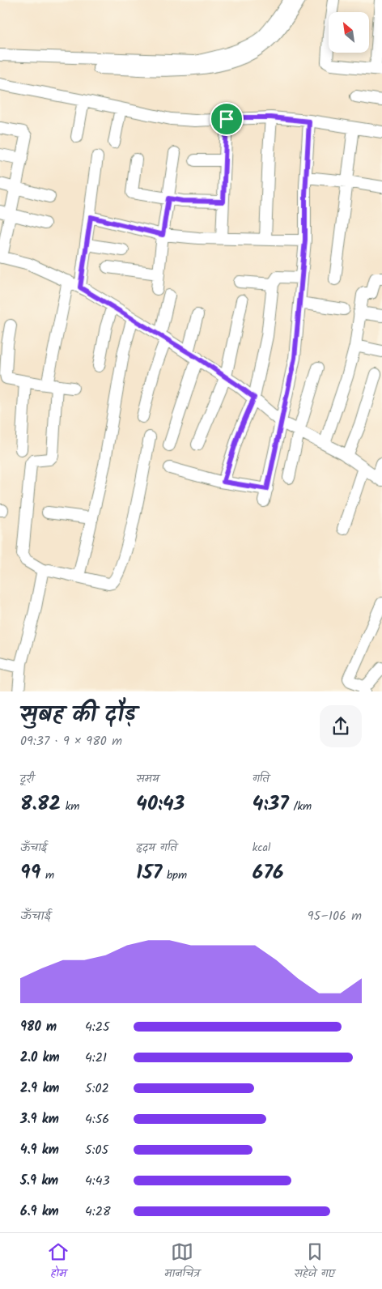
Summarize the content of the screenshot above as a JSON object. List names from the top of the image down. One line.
{"north":"top left","page":{"heading":["सुबह की दौड़","09:37 · 9 × 980 m"],"stats":[["दूरी","8.82 km"],["समय","40:43"],["गति","4:37 /km"],["ऊँचाई","99 m"],["हृदय गति","157 bpm"],["kcal","676"]],"chart":["ऊँचाई","95–106 m"],"list":[{"name":"980 m","note":"4:25"},{"name":"2.0 km","note":"4:21"},{"name":"2.9 km","note":"5:02"},{"name":"3.9 km","note":"4:56"},{"name":"4.9 km","note":"5:05"},{"name":"5.9 km","note":"4:43"},{"name":"6.9 km","note":"4:28"}],"tabs":["होम","मानचित्र","सहेजे गए"]}}
